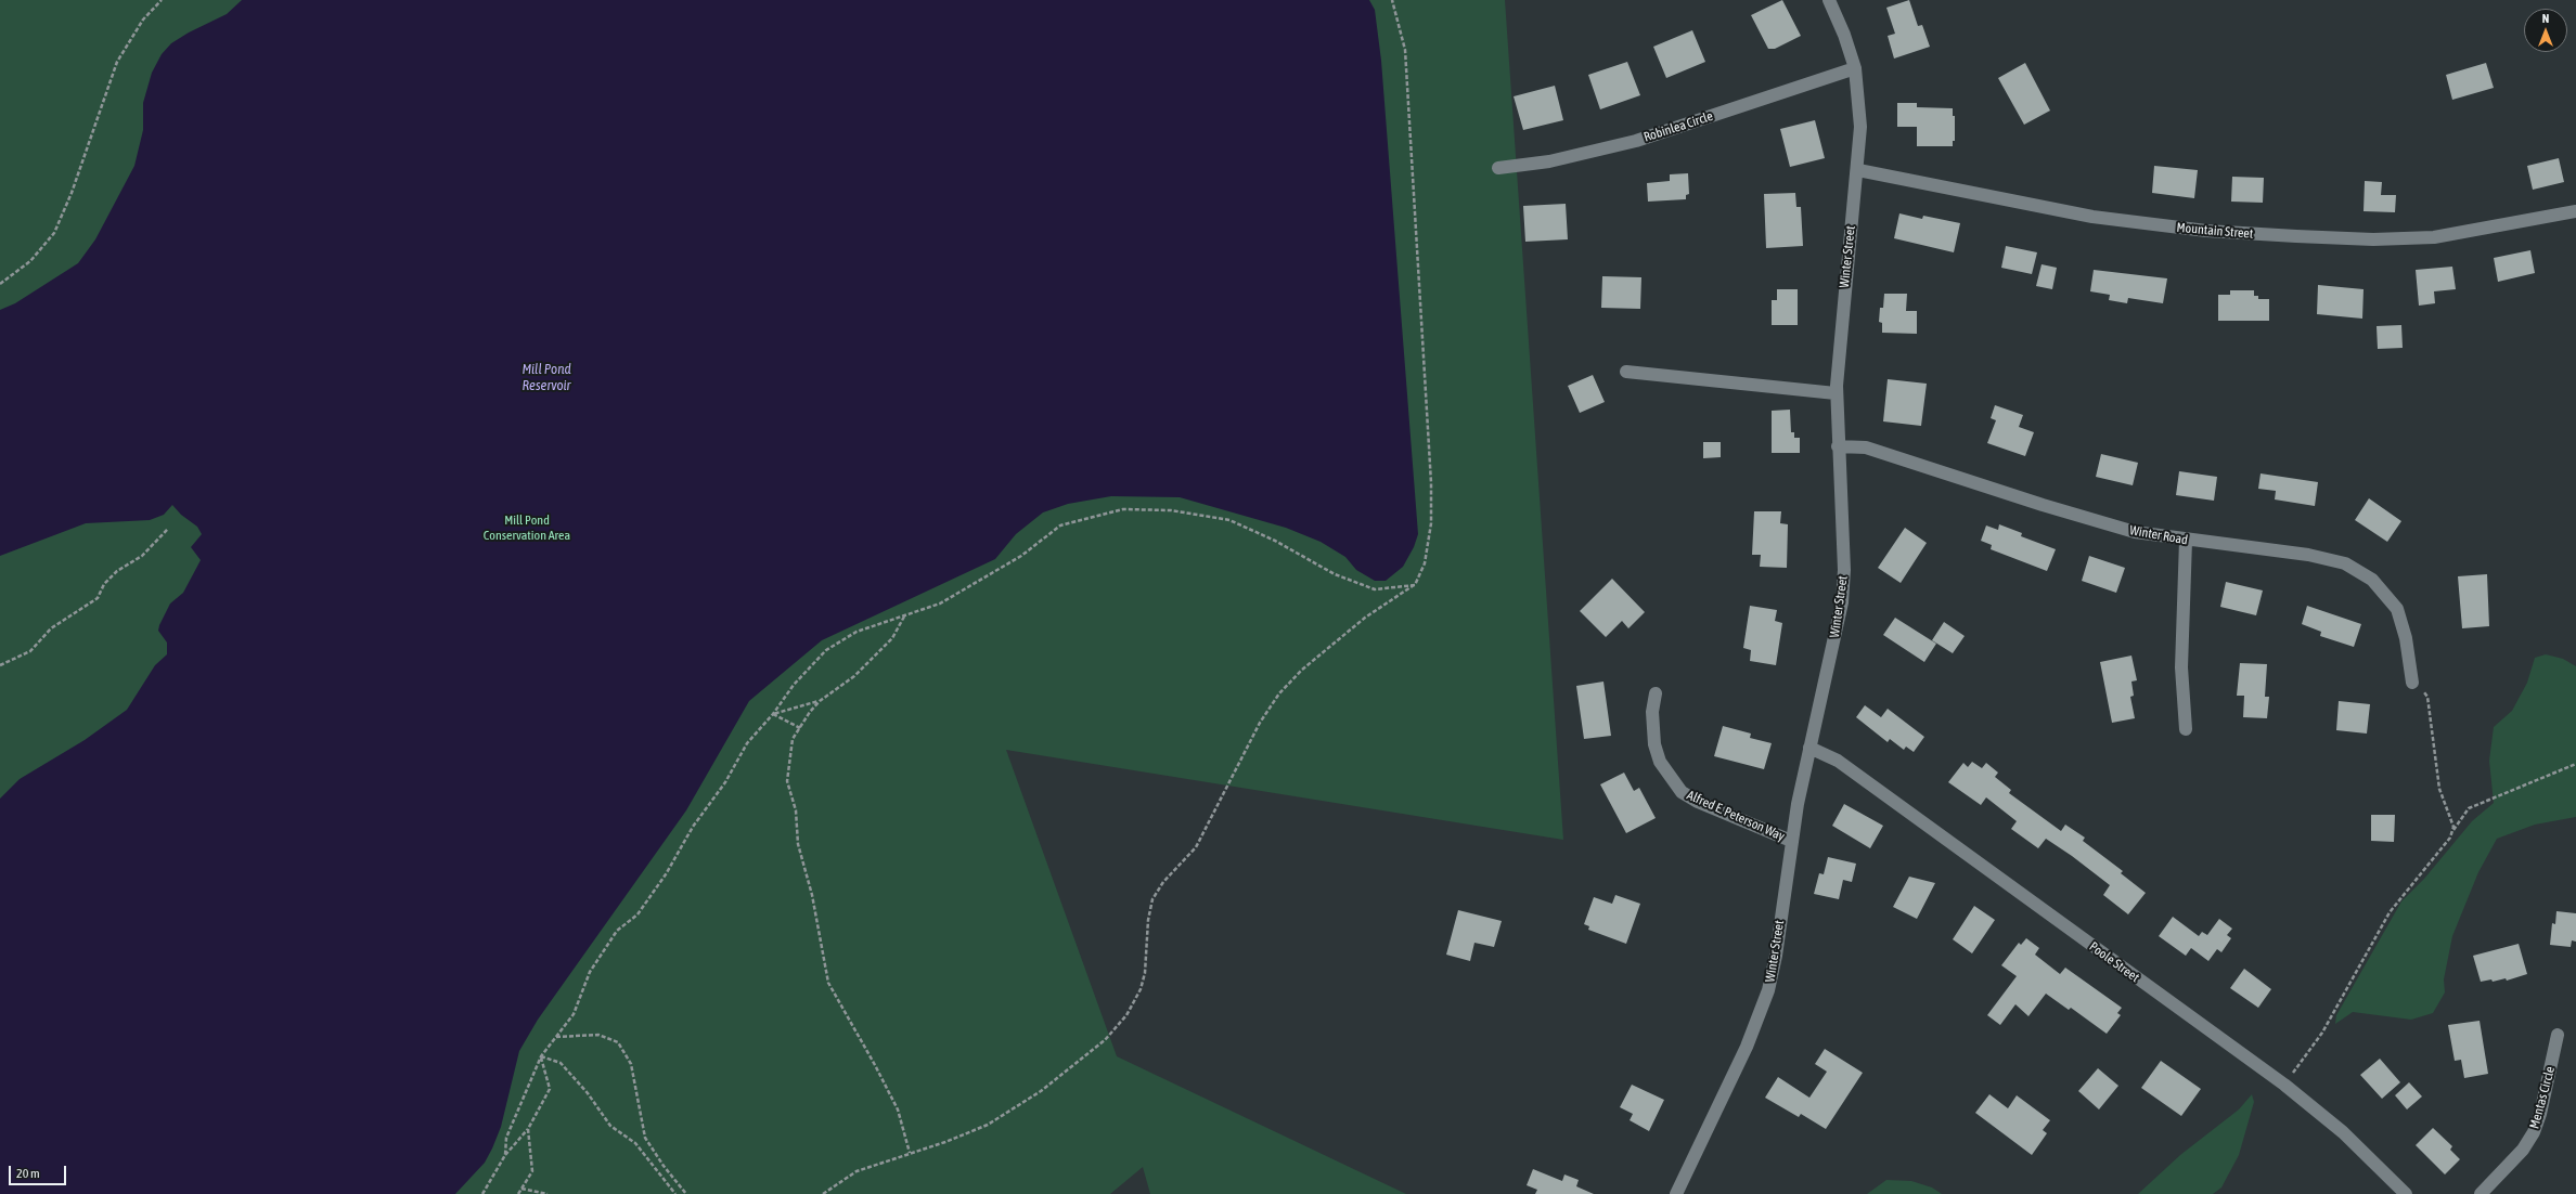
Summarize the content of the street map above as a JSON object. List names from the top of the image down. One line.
{"streets":{"street":["Robinlea Circle","Mountain Street","Winter Street","Winter Road","Alfred E. Peterson Way","Poole Street","Mentas Circle"]},"crossings":[["Robinlea Circle","Winter Street"],["Mountain Street","Winter Street"],["Winter Street","Winter Road"],["Winter Street","Alfred E. Peterson Way"],["Winter Street","Poole Street"]],"water":["Mill Pond Reservoir"],"parks":["Mill Pond Conservation Area"],"scale_bar":"20 m","north":"top"}
